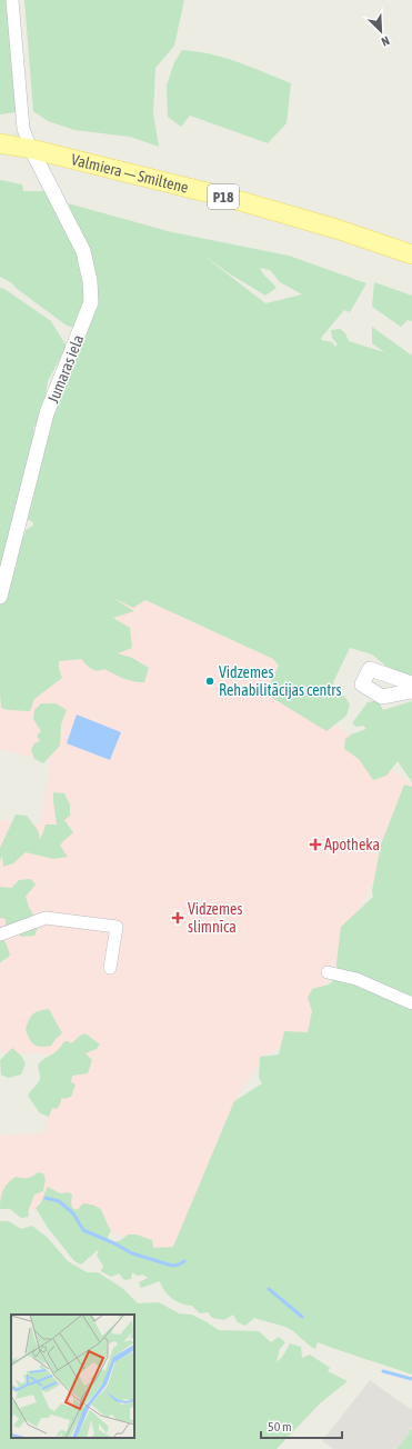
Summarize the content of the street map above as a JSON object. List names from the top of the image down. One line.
{"streets":{"main road":["Valmiera — Smiltene","P18"],"street":["Jumaras iela"]},"crossings":[["Valmiera — Smiltene","Jumaras iela"]],"places":{"other":["Vidzemes Rehabilitācijas centrs"],"health":["Apotheka","Vidzemes slimnīca"]},"scale_bar":"50 m","north":"bottom right"}
